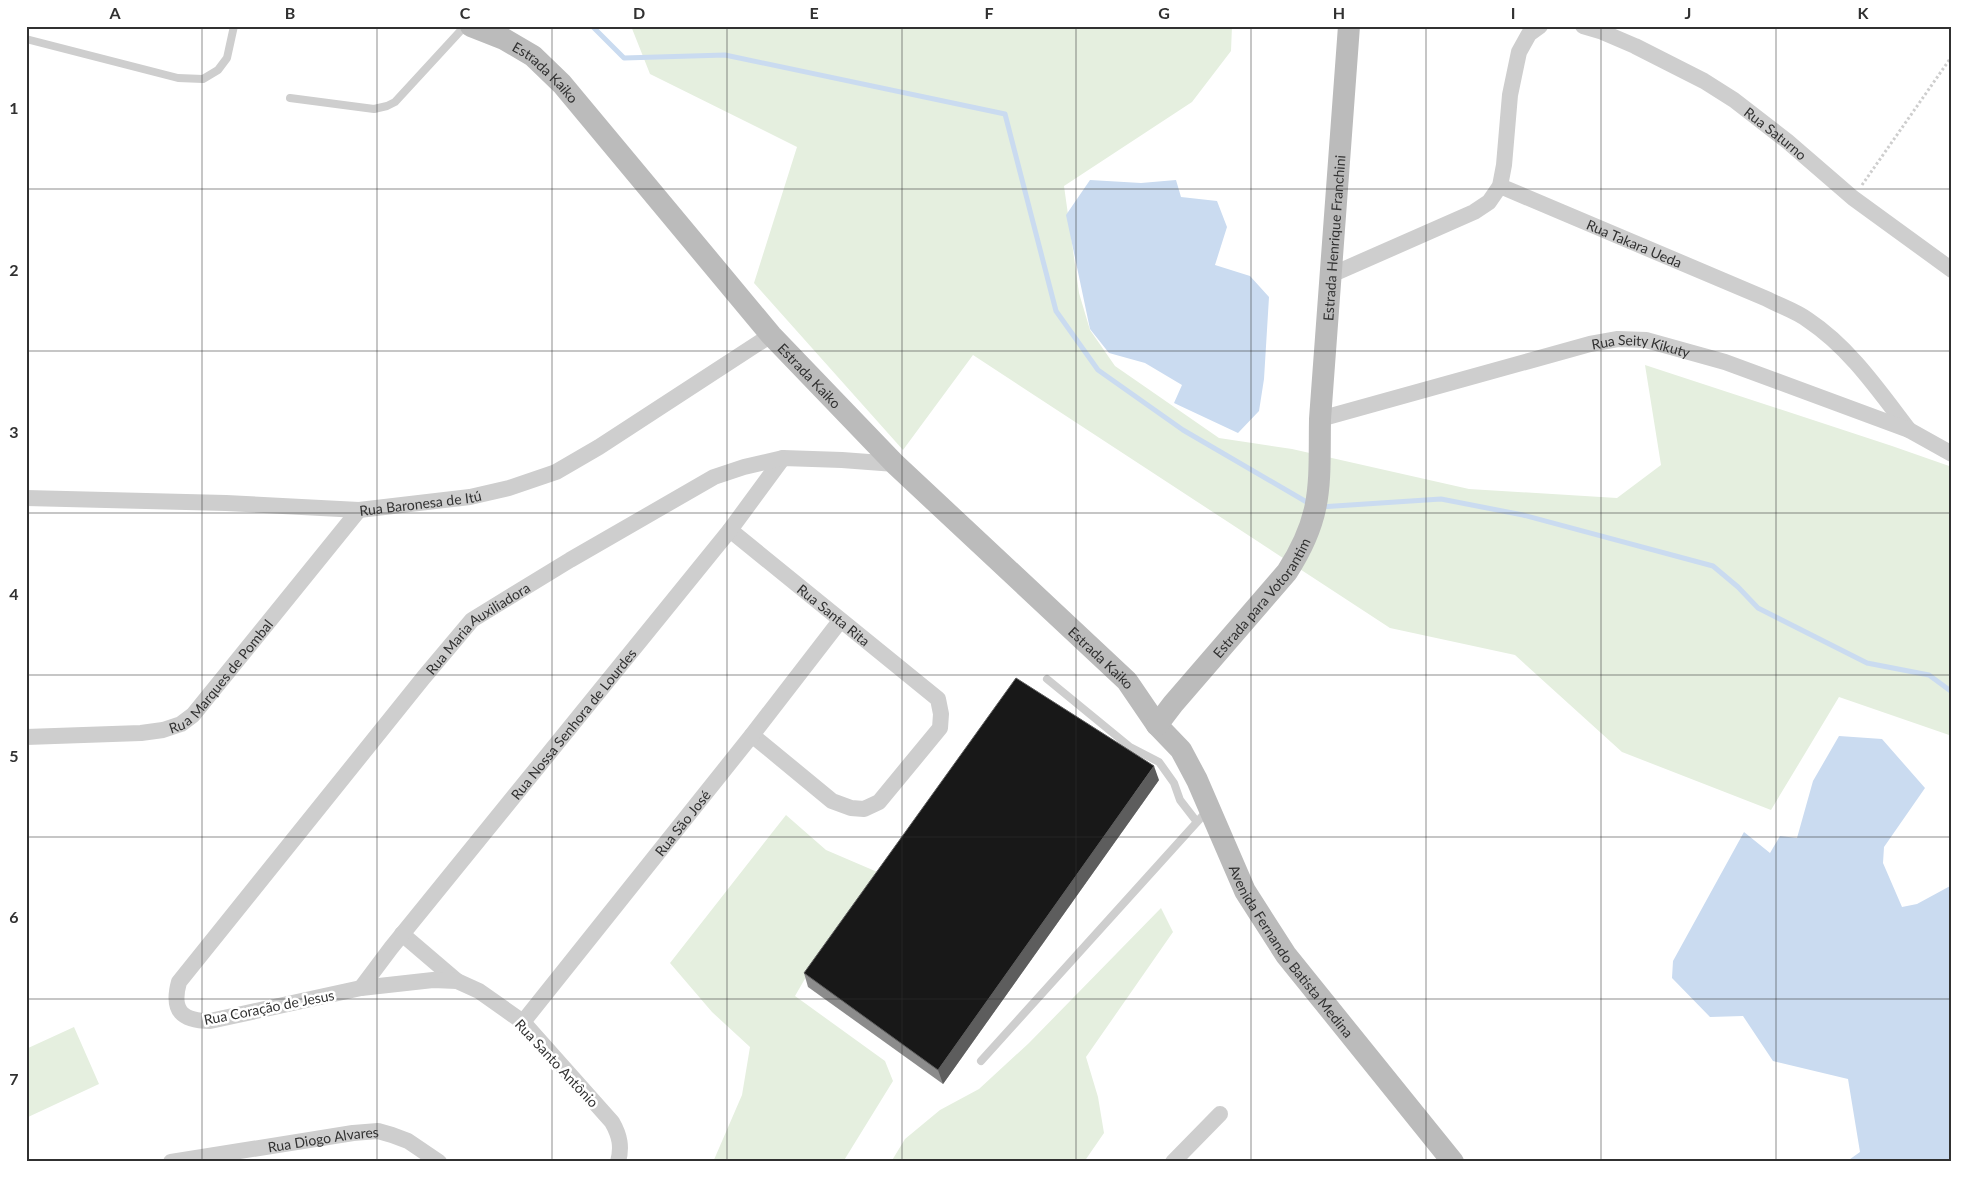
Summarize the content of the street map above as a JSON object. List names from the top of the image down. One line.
{"streets":{"street":["Estrada Kaiko","Rua Saturno","Estrada Henrique Franchini","Rua Takara Ueda","Rua Seity Kikuty","Rua Baronesa de Itú","Estrada para Votorantim","Rua Santa Rita","Rua Maria Auxiliadora","Rua Marques de Pombal","Rua Nossa Senhora de Lourdes","Rua São José","Avenida Fernando Batista Medina","Rua Coração de Jesus","Rua Santo Antônio","Rua Diogo Alvares"]},"crossings":[["Estrada Kaiko","Rua Baronesa de Itú"],["Estrada Kaiko","Estrada para Votorantim"],["Estrada Kaiko","Rua Maria Auxiliadora"],["Estrada Kaiko","Avenida Fernando Batista Medina"],["Estrada Henrique Franchini","Rua Seity Kikuty"],["Estrada Henrique Franchini","Estrada para Votorantim"],["Rua Takara Ueda","Rua Seity Kikuty"],["Rua Baronesa de Itú","Rua Marques de Pombal"],["Estrada para Votorantim","Avenida Fernando Batista Medina"],["Rua Santa Rita","Rua Nossa Senhora de Lourdes"],["Rua Santa Rita","Rua São José"],["Rua Maria Auxiliadora","Rua Nossa Senhora de Lourdes"],["Rua Maria Auxiliadora","Rua Coração de Jesus"],["Rua Nossa Senhora de Lourdes","Rua Coração de Jesus"],["Rua Nossa Senhora de Lourdes","Rua Santo Antônio"],["Rua São José","Rua Santo Antônio"],["Rua Coração de Jesus","Rua Santo Antônio"]],"grid":{"columns":["A","B","C","D","E","F","G","H","I","J","K"],"rows":["1","2","3","4","5","6","7"]}}
